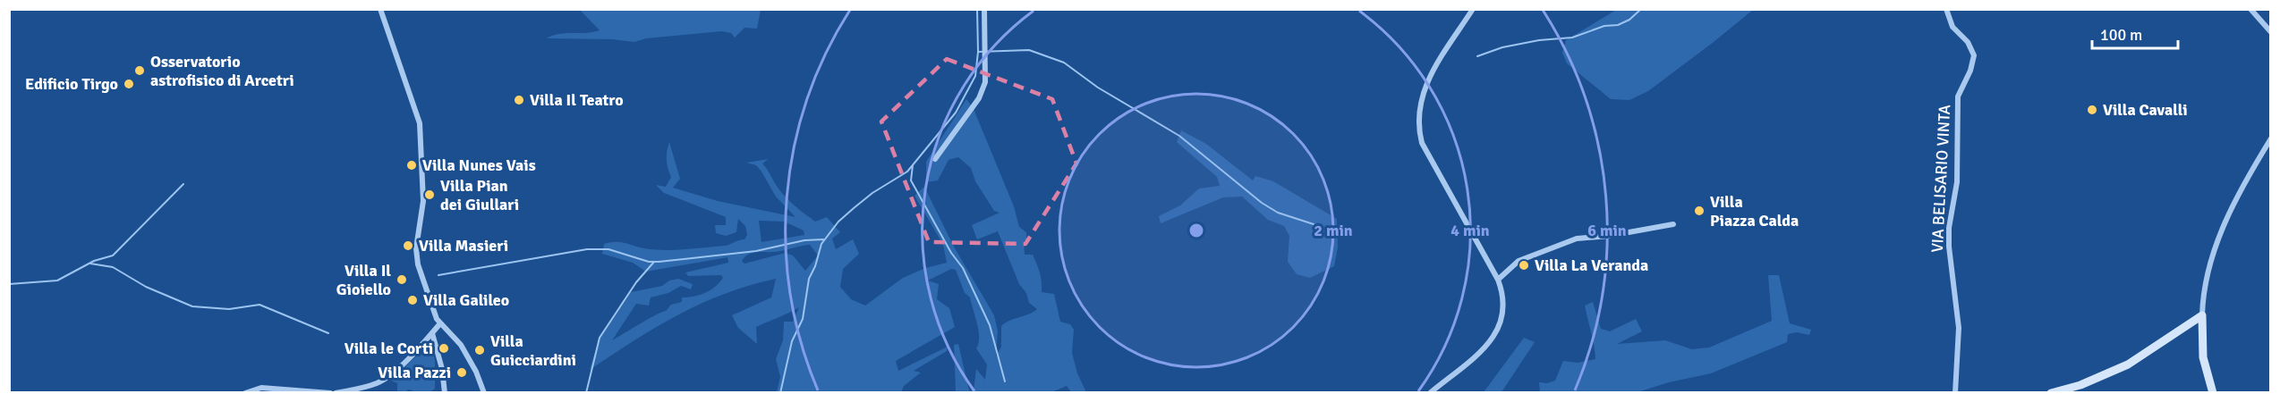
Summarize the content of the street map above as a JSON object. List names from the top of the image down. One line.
{"streets":{"street":["VIA BELISARIO VINTA"]},"places":["Osservatorio astrofisico di Arcetri","Edificio Tirgo","Villa Il Teatro","Villa Cavalli","Villa Nunes Vais","Villa Pian dei Giullari","Villa Piazza Calda","Villa Masieri","Villa La Veranda","Villa Il Gioiello","Villa Galileo","Villa le Corti","Villa Guicciardini","Villa Pazzi"],"scale_bar":"100 m","rings":["2 min","4 min","6 min"]}
